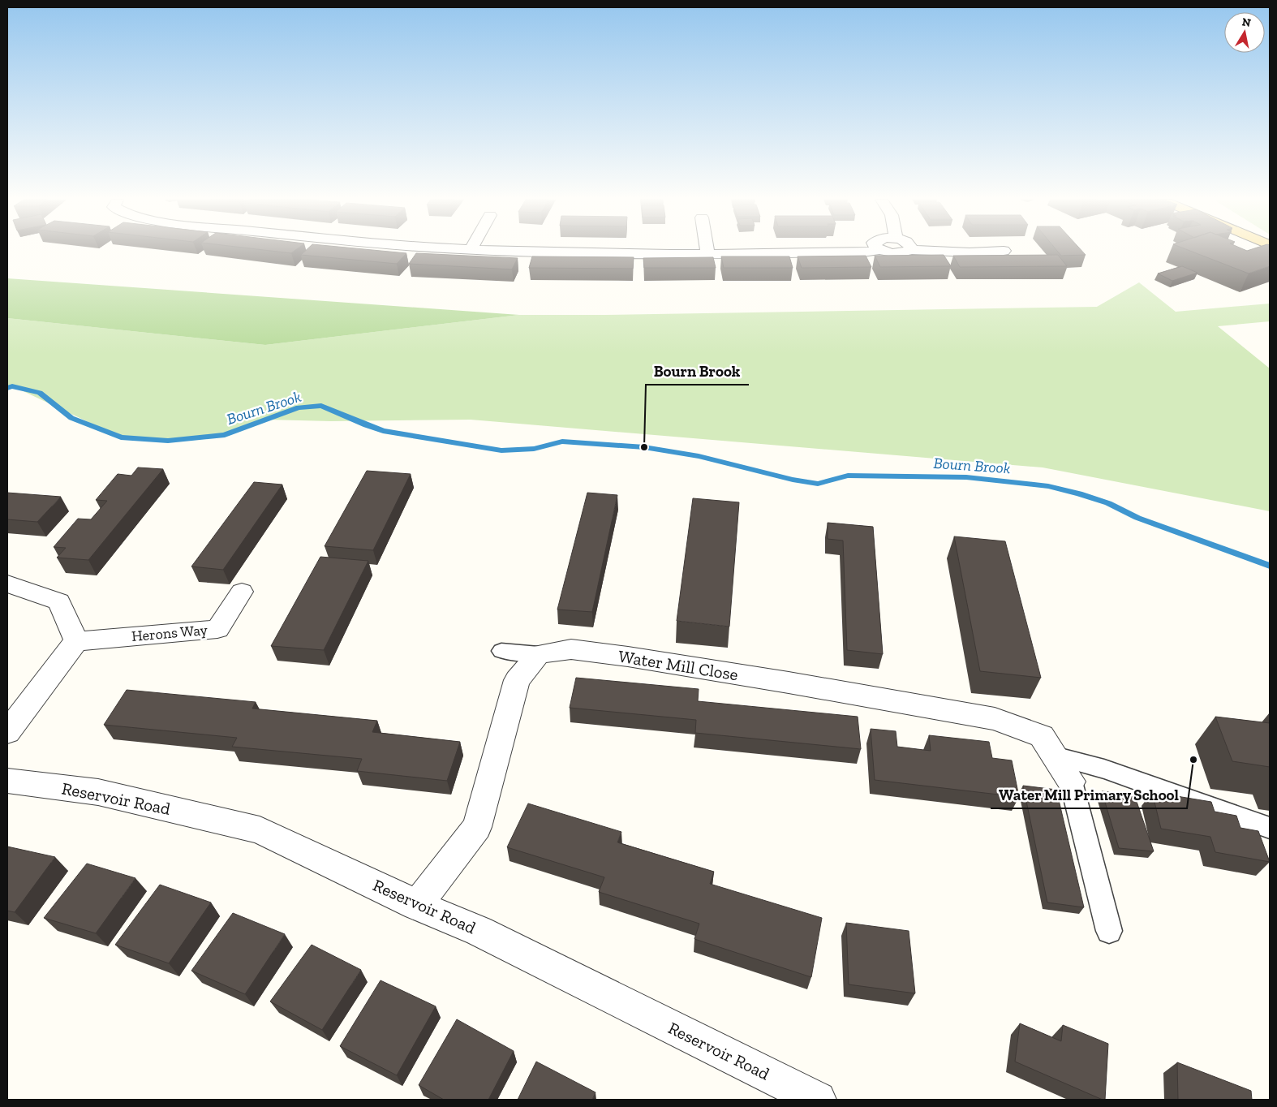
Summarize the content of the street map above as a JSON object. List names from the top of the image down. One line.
{"streets":{"street":["Herons Way","Water Mill Close","Reservoir Road"]},"water":["Bourn Brook"],"places":["Bourn Brook","Water Mill Primary School"],"north":"top"}
